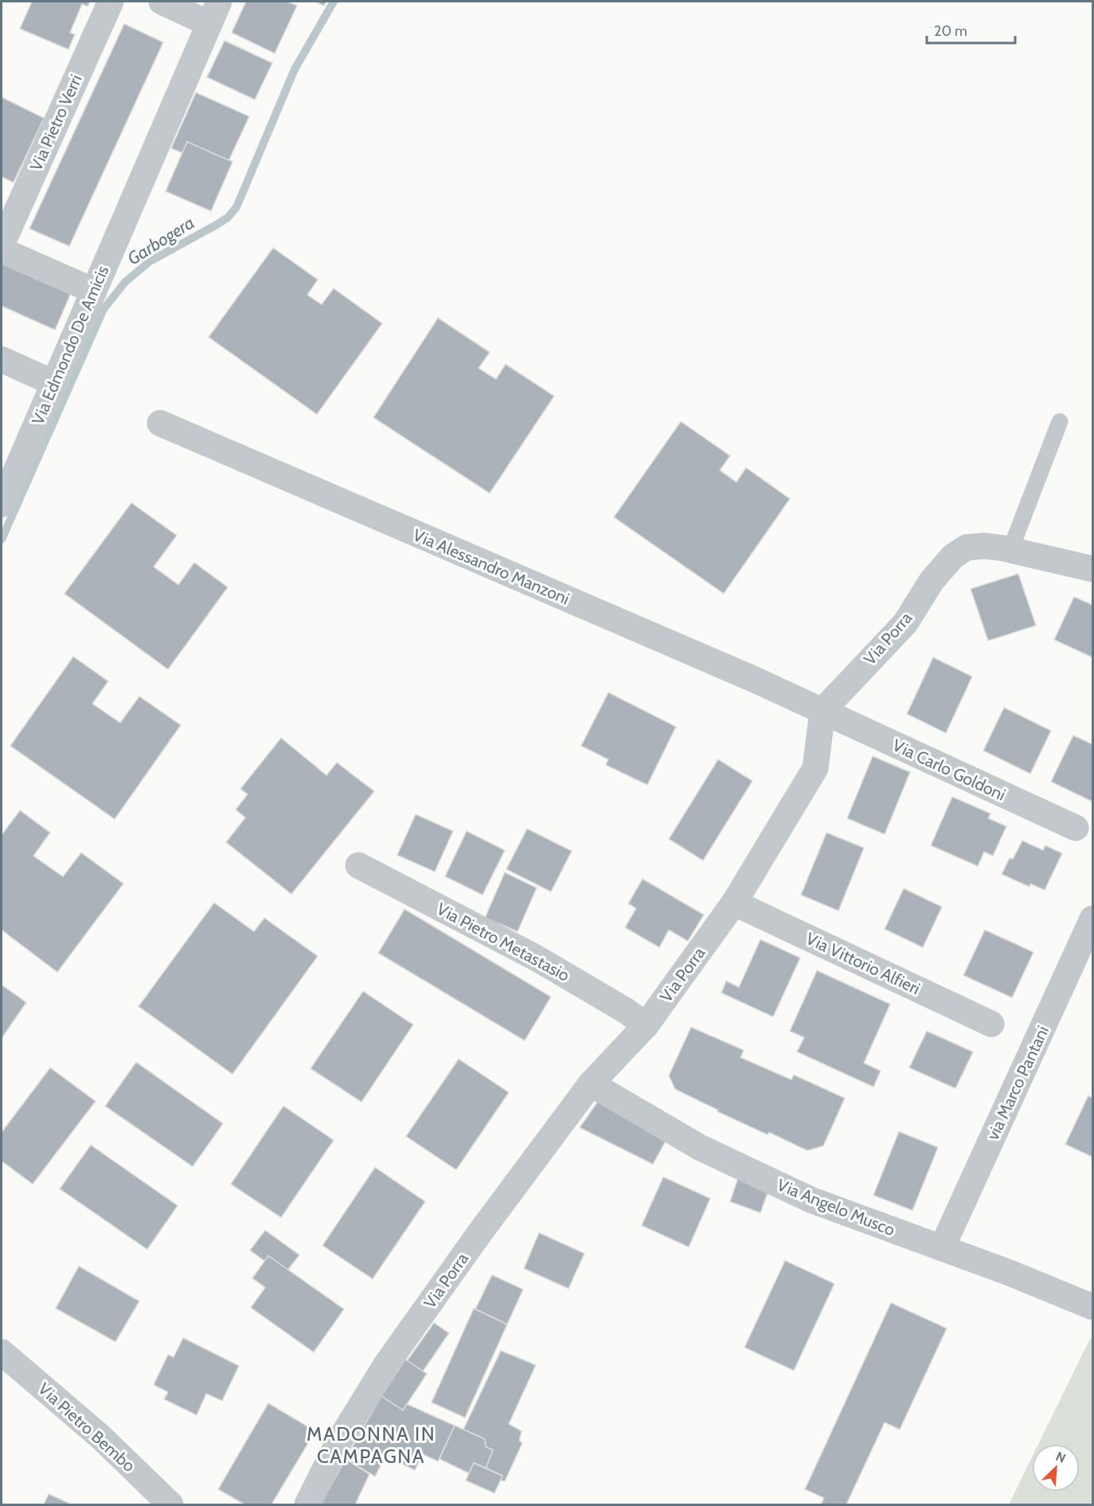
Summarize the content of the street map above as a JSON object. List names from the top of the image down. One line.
{"streets":{"street":["Via Pietro Verri","Via Edmondo De Amicis","Via Alessandro Manzoni","Via Porra","Via Carlo Goldoni","Via Pietro Metastasio","Via Vittorio Alfieri","via Marco Pantani","Via Angelo Musco","Via Pietro Bembo"]},"crossings":[["Via Alessandro Manzoni","Via Porra"],["Via Alessandro Manzoni","Via Carlo Goldoni"],["Via Porra","Via Carlo Goldoni"],["Via Porra","Via Pietro Metastasio"],["Via Porra","Via Vittorio Alfieri"],["Via Porra","Via Angelo Musco"],["via Marco Pantani","Via Angelo Musco"]],"districts":["MADONNA IN CAMPAGNA"],"water":["Garbogera"],"scale_bar":"20 m","north":"top right"}
